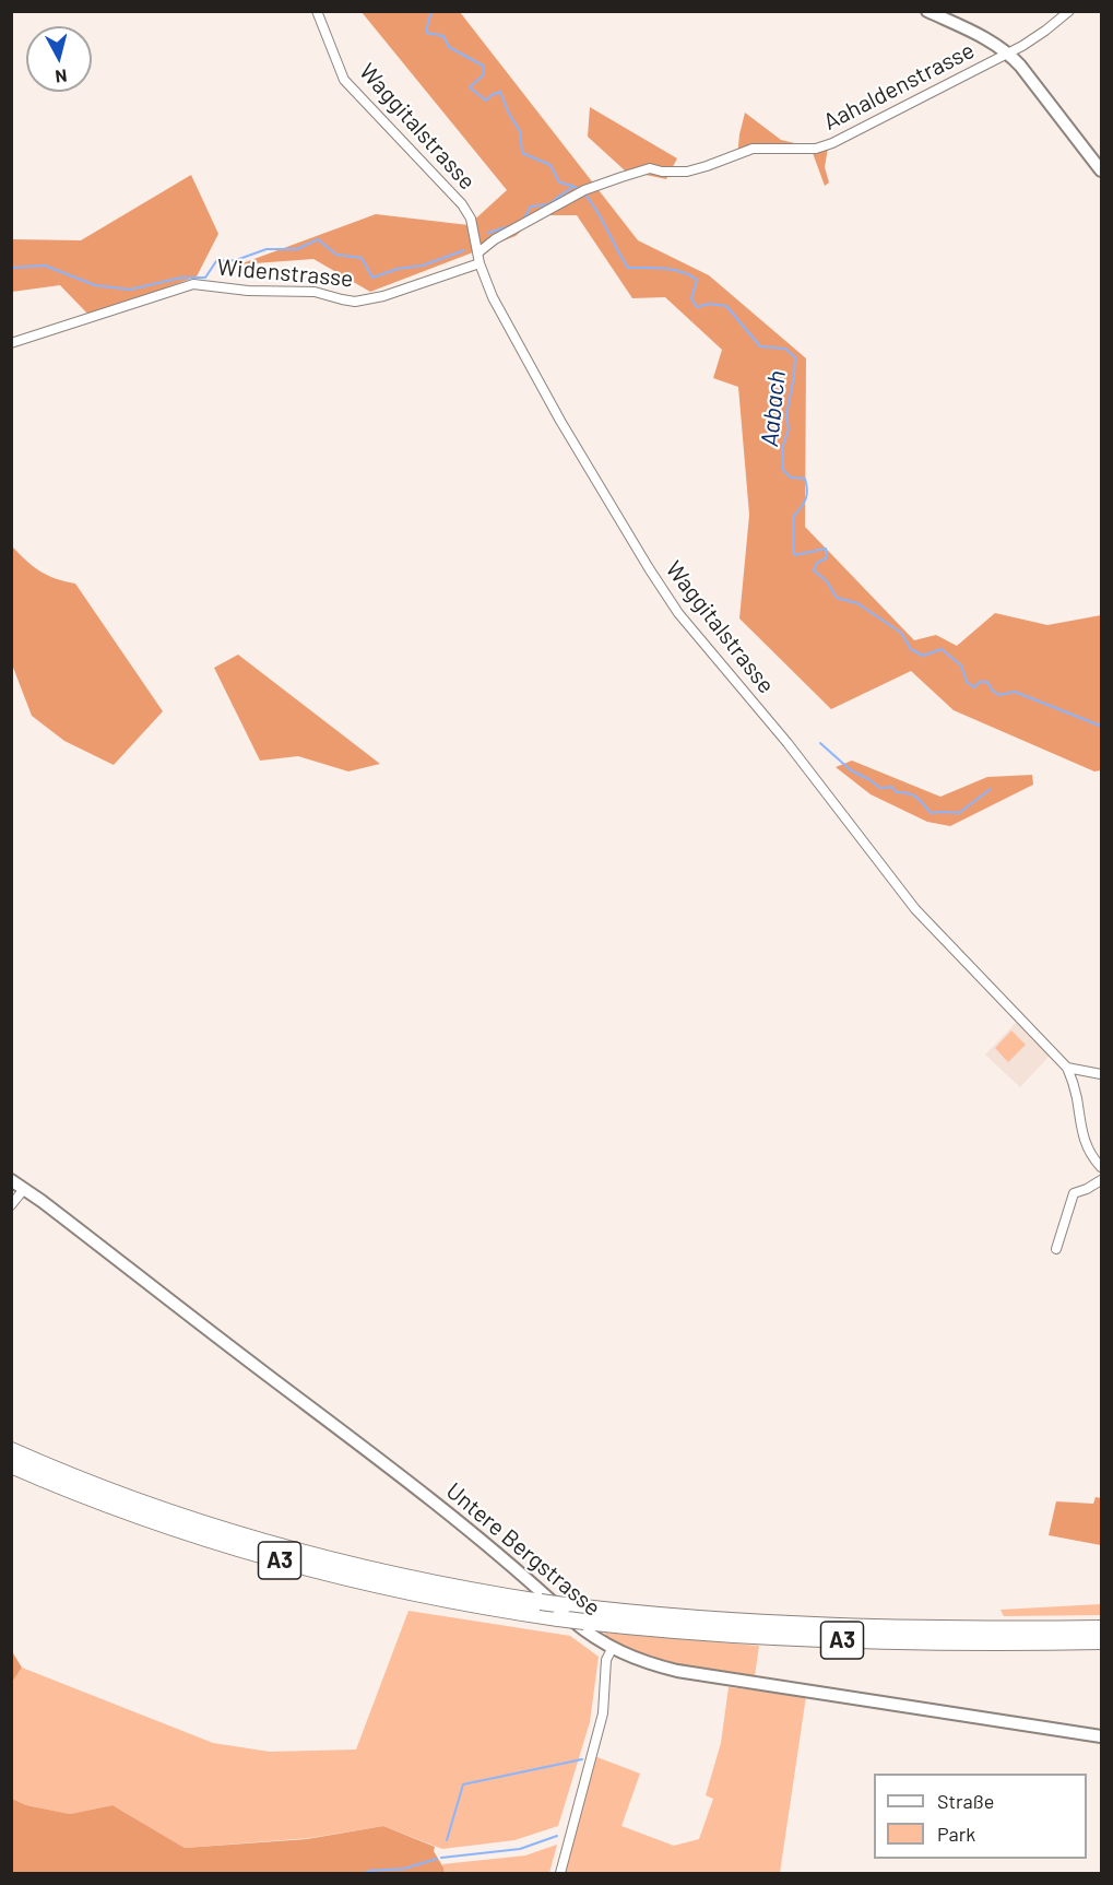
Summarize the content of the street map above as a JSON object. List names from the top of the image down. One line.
{"streets":{"highway":["A3"],"main road":["Untere Bergstrasse"],"street":["Aahaldenstrasse","Waggitalstrasse","Widenstrasse"]},"crossings":[["Aahaldenstrasse","Waggitalstrasse"],["Waggitalstrasse","Widenstrasse"]],"water":["Aabach"],"legend":["Straße","Park"],"north":"bottom"}
